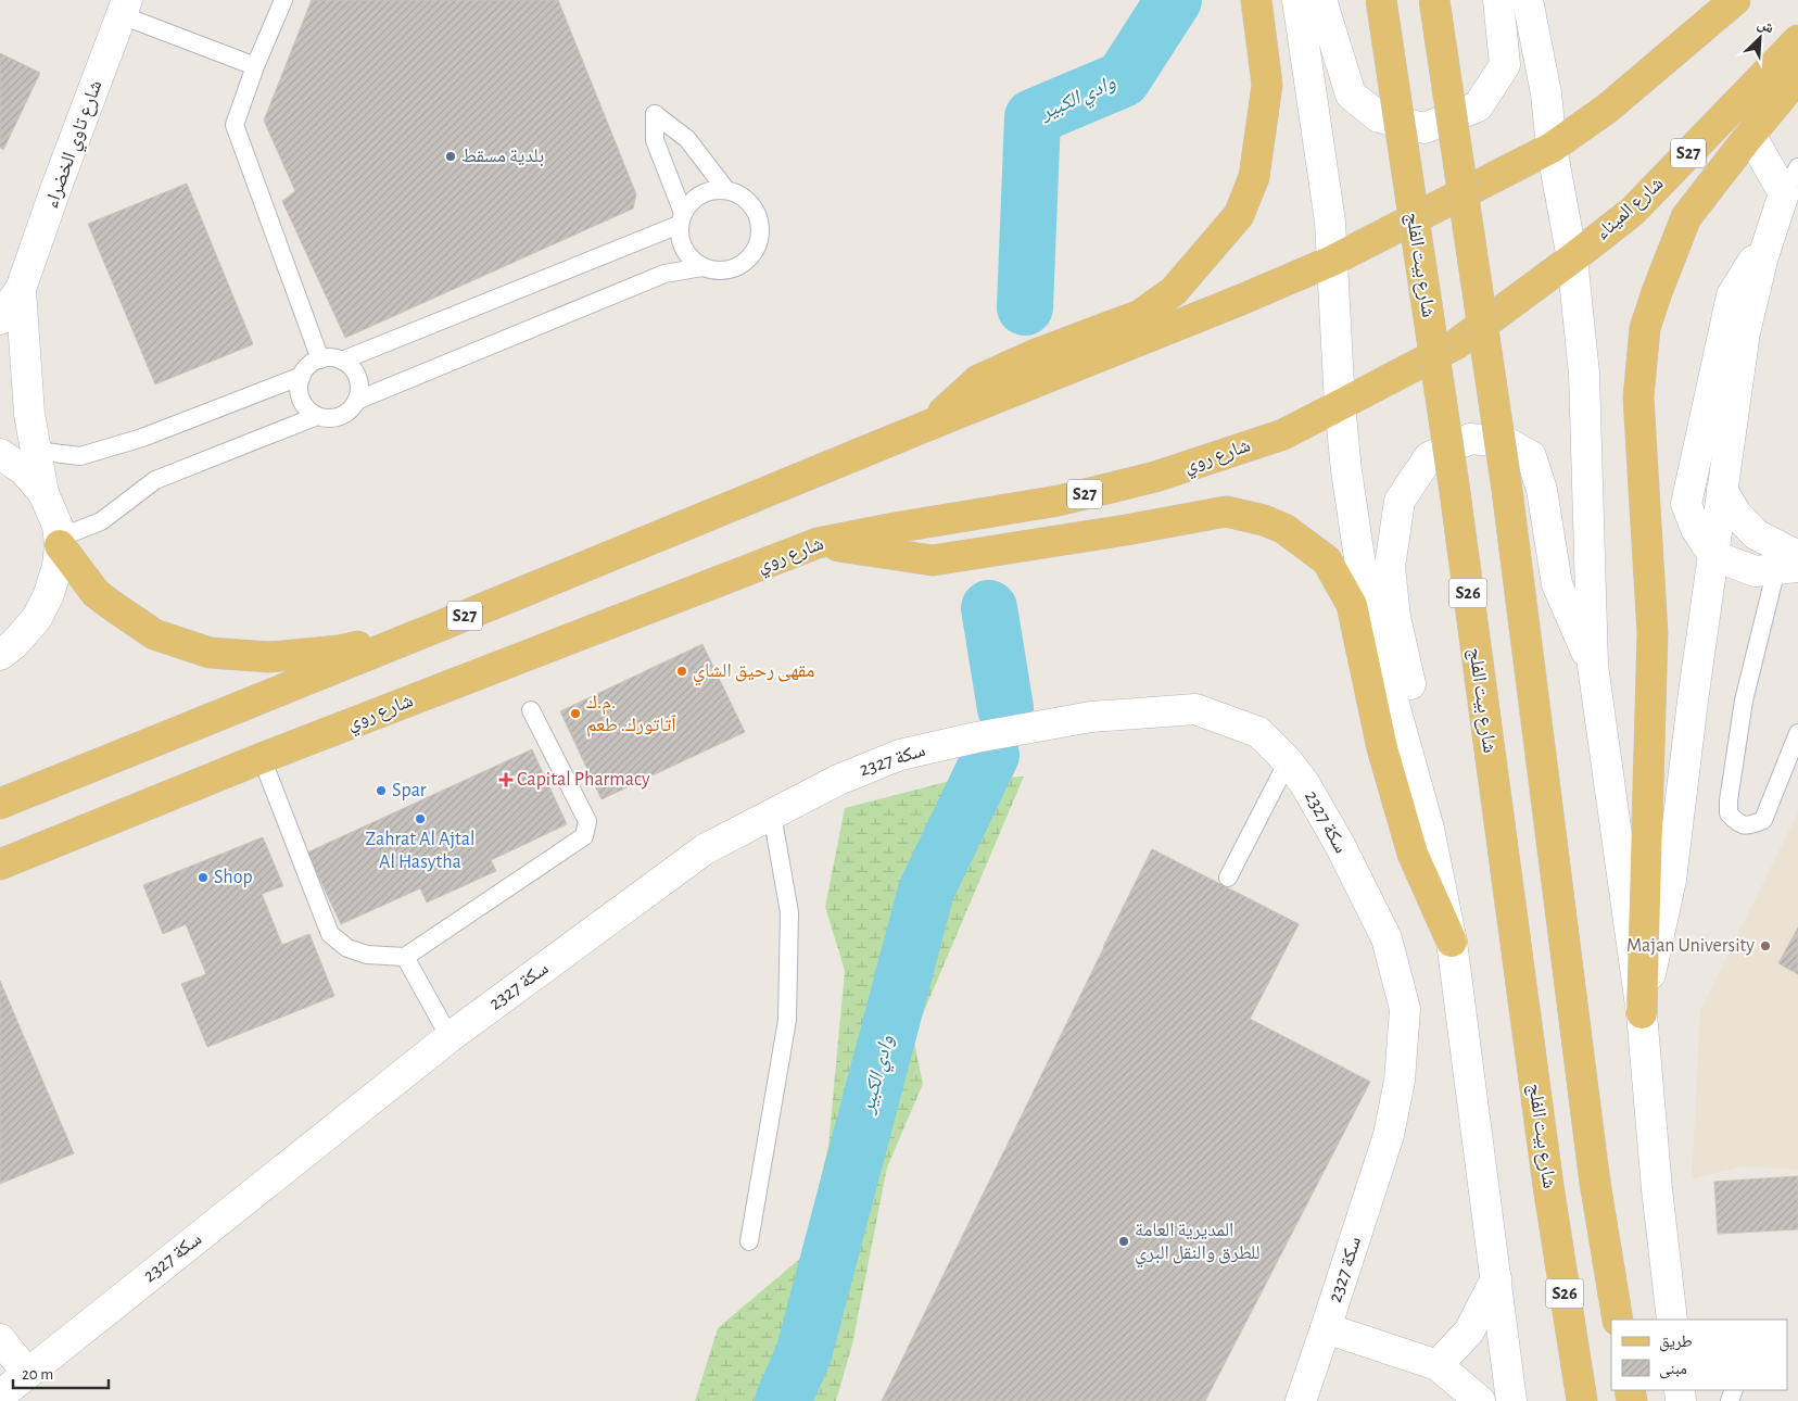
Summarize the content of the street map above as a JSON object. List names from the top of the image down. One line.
{"streets":{"main road":["S27","شارع الميناء","شارع بيت الفلج","شارع روي","S26"],"street":["شارع تاوي الخضراء","سكة 2327"]},"crossings":[["شارع الميناء","شارع روي"]],"water":["وادي الكبير"],"places":{"other":["بلدية مسقط","مقهى رحيق الشاي","م.ك. ٱتاتورك. طعم","Spar","Zahrat Al Ajtal Al Hasytha","Shop","Majan University","المديرية العامة للطرق والنقل البري"],"health":["Capital Pharmacy"]},"legend":["طريق","مبنى"],"scale_bar":"20 m","north":"top right"}
